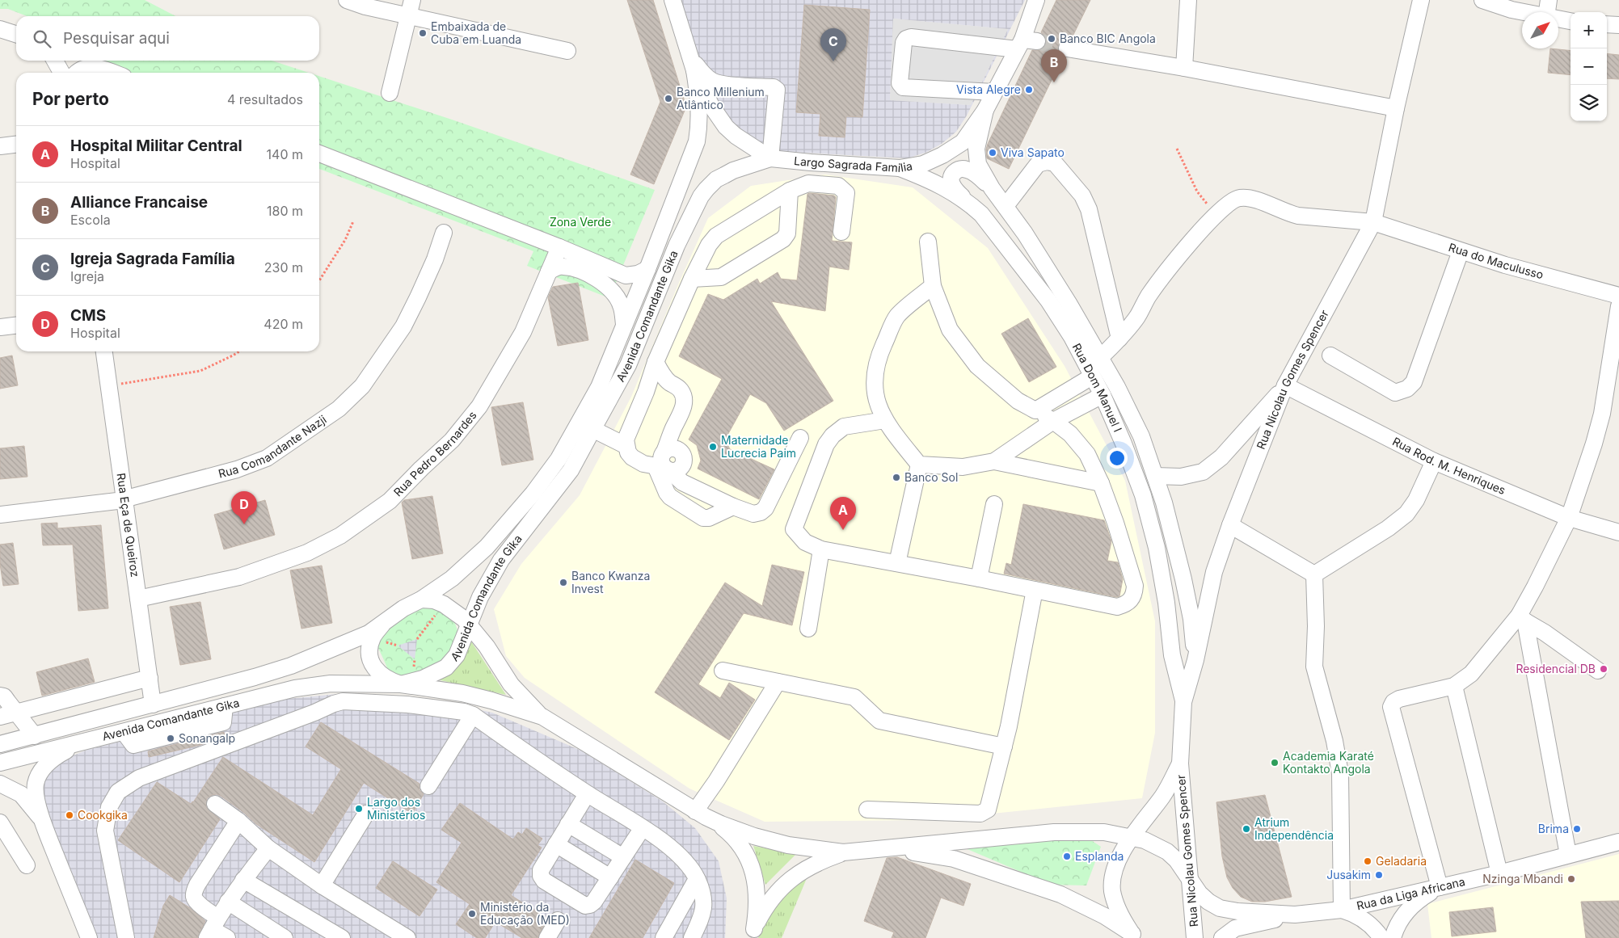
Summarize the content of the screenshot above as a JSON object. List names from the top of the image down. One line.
{"streets":{"street":["Largo Sagrada Familia","Rua do Maculusso","Avenida Comandante Gika","Rua Nicolau Gomes Spencer","Rua Dom Manuel I","Rua Comandante Nazji","Rua Pedro Bernardes","Rua Rod. M. Henriques","Rua Eça de Queiroz","Rua da Liga Africana"]},"crossings":[["Largo Sagrada Familia","Avenida Comandante Gika"],["Largo Sagrada Familia","Rua Dom Manuel I"],["Rua do Maculusso","Rua Nicolau Gomes Spencer"],["Avenida Comandante Gika","Rua Eça de Queiroz"],["Rua Nicolau Gomes Spencer","Rua Dom Manuel I"],["Rua Nicolau Gomes Spencer","Rua Rod. M. Henriques"],["Rua Nicolau Gomes Spencer","Rua da Liga Africana"],["Rua Comandante Nazji","Rua Eça de Queiroz"],["Rua Pedro Bernardes","Rua Eça de Queiroz"]],"parks":["Zona Verde"],"places":["Embaixada de Cuba em Luanda","Banco BIC Angola","Vista Alegre","Banco Millenium Atlântico","Viva Sapato","Maternidade Lucrecia Paim","Banco Sol","Banco Kwanza Invest","Residencial DB","Sonangalp","Academia Karaté Kontakto Angola","Largo dos Ministérios","Cookgika","Atrium Independência","Brima","Esplanda","Geladaria","Jusakim","Nzinga Mbandi","Ministério da Educação (MED)"],"north":"top right","page":{"map_buttons":["+","−"],"search":"Pesquisar aqui","pins":["C","B","D","A"],"heading":["Por perto","4 resultados"],"list":[{"mark":"A","name":"Hospital Militar Central","note":"Hospital","value":"140 m"},{"mark":"B","name":"Alliance Francaise","note":"Escola","value":"180 m"},{"mark":"C","name":"Igreja Sagrada Família","note":"Igreja","value":"230 m"},{"mark":"D","name":"CMS","note":"Hospital","value":"420 m"}]}}
